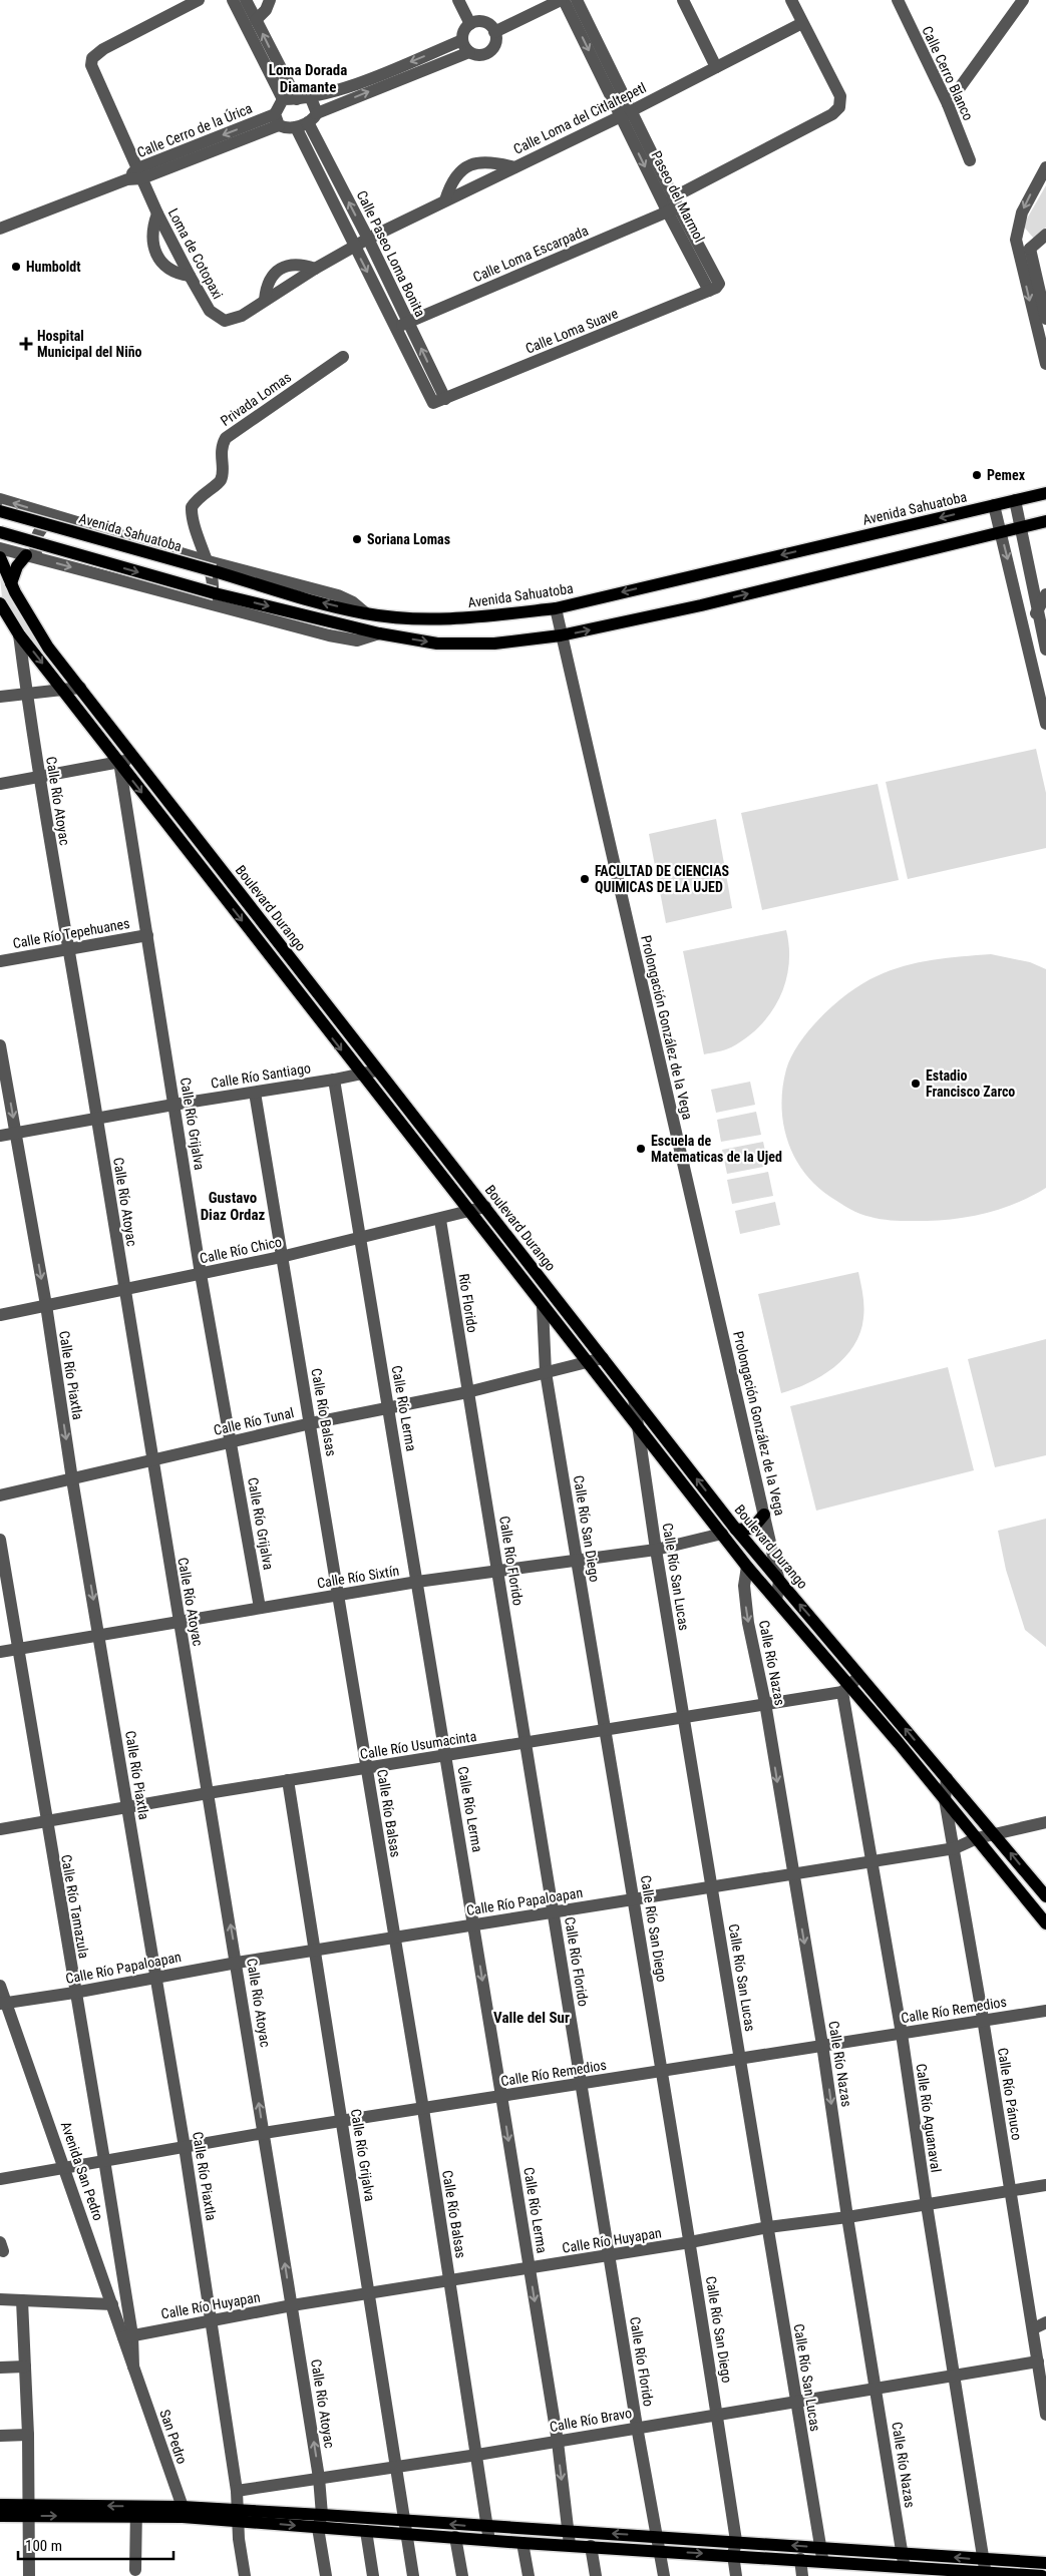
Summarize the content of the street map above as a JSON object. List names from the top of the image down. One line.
{"streets":{"main road":["Avenida Sahuatoba","Boulevard Durango"],"street":["Calle Cerro Blanco","Calle Loma del Citlaltepetl","Calle Cerro de la Úrica","Paseo del Marmol","Loma de Cotopaxi","Calle Paseo Loma Bonita","Calle Loma Escarpada","Calle Loma Suave","Privada Lomas","Calle Río Atoyac","Calle Río Tepehuanes","Prolongación González de la Vega","Calle Río Santiago","Calle Río Grijalva","Calle Río Chico","Río Florido","Calle Río Piaxtla","Calle Río Lerma","Calle Río Balsas","Calle Río Tunal","Calle Río San Diego","Calle Río Florido","Calle Río Sixtín","Calle Río San Lucas","Calle Río Nazas","Calle Río Usumacinta","Calle Río Papaloapan","Calle Río Tamazula","Calle Río Remedios","Calle Río Pánuco","Calle Río Aguanaval","Avenida San Pedro","Calle Río Huyapan","Calle Río Bravo","San Pedro"]},"crossings":[["Calle Loma del Citlaltepetl","Paseo del Marmol"],["Calle Loma del Citlaltepetl","Loma de Cotopaxi"],["Calle Loma del Citlaltepetl","Calle Paseo Loma Bonita"],["Calle Loma del Citlaltepetl","Calle Loma Escarpada"],["Calle Cerro de la Úrica","Loma de Cotopaxi"],["Paseo del Marmol","Calle Loma Escarpada"],["Paseo del Marmol","Calle Loma Suave"],["Loma de Cotopaxi","Calle Paseo Loma Bonita"],["Calle Paseo Loma Bonita","Calle Loma Escarpada"],["Calle Paseo Loma Bonita","Calle Loma Suave"],["Avenida Sahuatoba","Prolongación González de la Vega"],["Calle Río Atoyac","Calle Río Tepehuanes"],["Calle Río Atoyac","Calle Río Santiago"],["Calle Río Atoyac","Calle Río Chico"],["Calle Río Atoyac","Calle Río Tunal"],["Calle Río Atoyac","Calle Río Sixtín"],["Calle Río Atoyac","Calle Río Usumacinta"],["Calle Río Atoyac","Calle Río Papaloapan"],["Calle Río Atoyac","Calle Río Remedios"],["Calle Río Atoyac","Calle Río Huyapan"],["Calle Río Atoyac","Calle Río Bravo"],["Boulevard Durango","Prolongación González de la Vega"],["Boulevard Durango","Calle Río Santiago"],["Boulevard Durango","Calle Río Chico"],["Boulevard Durango","Calle Río Tunal"],["Boulevard Durango","Calle Río San Lucas"],["Boulevard Durango","Calle Río Papaloapan"],["Boulevard Durango","Calle Río Pánuco"],["Calle Río Tepehuanes","Calle Río Grijalva"],["Calle Río Santiago","Calle Río Grijalva"],["Calle Río Santiago","Calle Río Piaxtla"],["Calle Río Santiago","Calle Río Lerma"],["Calle Río Santiago","Calle Río Balsas"],["Calle Río Grijalva","Calle Río Chico"],["Calle Río Grijalva","Calle Río Tunal"],["Calle Río Grijalva","Calle Río Sixtín"],["Calle Río Grijalva","Calle Río Usumacinta"],["Calle Río Grijalva","Calle Río Papaloapan"],["Calle Río Grijalva","Calle Río Remedios"],["Calle Río Grijalva","Calle Río Huyapan"],["Calle Río Grijalva","Calle Río Bravo"],["Calle Río Chico","Río Florido"],["Calle Río Chico","Calle Río Piaxtla"],["Calle Río Chico","Calle Río Lerma"],["Calle Río Chico","Calle Río Balsas"],["Río Florido","Calle Río Tunal"],["Río Florido","Calle Río Florido"],["Calle Río Piaxtla","Calle Río Tunal"],["Calle Río Piaxtla","Calle Río Sixtín"],["Calle Río Piaxtla","Calle Río Usumacinta"],["Calle Río Piaxtla","Calle Río Papaloapan"],["Calle Río Piaxtla","Calle Río Remedios"],["Calle Río Piaxtla","Calle Río Huyapan"],["Calle Río Piaxtla","Calle Río Bravo"],["Calle Río Lerma","Calle Río Tunal"],["Calle Río Lerma","Calle Río Sixtín"],["Calle Río Lerma","Calle Río Usumacinta"],["Calle Río Lerma","Calle Río Papaloapan"],["Calle Río Lerma","Calle Río Remedios"],["Calle Río Lerma","Calle Río Huyapan"],["Calle Río Lerma","Calle Río Bravo"],["Calle Río Balsas","Calle Río Tunal"],["Calle Río Balsas","Calle Río Sixtín"],["Calle Río Balsas","Calle Río Usumacinta"],["Calle Río Balsas","Calle Río Papaloapan"],["Calle Río Balsas","Calle Río Remedios"],["Calle Río Balsas","Calle Río Huyapan"],["Calle Río Balsas","Calle Río Bravo"],["Calle Río Tunal","Calle Río San Diego"],["Calle Río Tunal","Calle Río Florido"],["Calle Río San Diego","Calle Río Sixtín"],["Calle Río San Diego","Calle Río Usumacinta"],["Calle Río San Diego","Calle Río Papaloapan"],["Calle Río San Diego","Calle Río Remedios"],["Calle Río San Diego","Calle Río Huyapan"],["Calle Río San Diego","Calle Río Bravo"],["Calle Río Florido","Calle Río Sixtín"],["Calle Río Florido","Calle Río Usumacinta"],["Calle Río Florido","Calle Río Papaloapan"],["Calle Río Florido","Calle Río Remedios"],["Calle Río Florido","Calle Río Huyapan"],["Calle Río Florido","Calle Río Bravo"],["Calle Río Sixtín","Calle Río San Lucas"],["Calle Río Sixtín","Calle Río Tamazula"],["Calle Río San Lucas","Calle Río Usumacinta"],["Calle Río San Lucas","Calle Río Papaloapan"],["Calle Río San Lucas","Calle Río Remedios"],["Calle Río San Lucas","Calle Río Huyapan"],["Calle Río San Lucas","Calle Río Bravo"],["Calle Río Nazas","Calle Río Usumacinta"],["Calle Río Nazas","Calle Río Papaloapan"],["Calle Río Nazas","Calle Río Remedios"],["Calle Río Nazas","Calle Río Huyapan"],["Calle Río Nazas","Calle Río Bravo"],["Calle Río Usumacinta","Calle Río Tamazula"],["Calle Río Usumacinta","Calle Río Aguanaval"],["Calle Río Papaloapan","Calle Río Tamazula"],["Calle Río Papaloapan","Calle Río Pánuco"],["Calle Río Papaloapan","Calle Río Aguanaval"],["Calle Río Papaloapan","Avenida San Pedro"],["Calle Río Tamazula","Calle Río Remedios"],["Calle Río Tamazula","Avenida San Pedro"],["Calle Río Tamazula","Calle Río Huyapan"],["Calle Río Tamazula","San Pedro"],["Calle Río Remedios","Calle Río Pánuco"],["Calle Río Remedios","Calle Río Aguanaval"],["Calle Río Remedios","Avenida San Pedro"],["Calle Río Pánuco","Calle Río Huyapan"],["Calle Río Pánuco","Calle Río Bravo"],["Calle Río Aguanaval","Calle Río Huyapan"],["Calle Río Aguanaval","Calle Río Bravo"],["Avenida San Pedro","Calle Río Huyapan"]],"one_way":["Calle Río Atoyac","Calle Río Piaxtla","Calle Río Lerma","Calle Río Nazas"],"districts":["Loma Dorada Diamante","Gustavo Diaz Ordaz","Valle del Sur"],"places":{"other":["Humboldt","Pemex","Soriana Lomas","FACULTAD DE CIENCIAS QUIMICAS DE LA UJED","Estadio Francisco Zarco","Escuela de Matematicas de la Ujed"],"health":["Hospital Municipal del Niño"]},"scale_bar":"100 m"}
